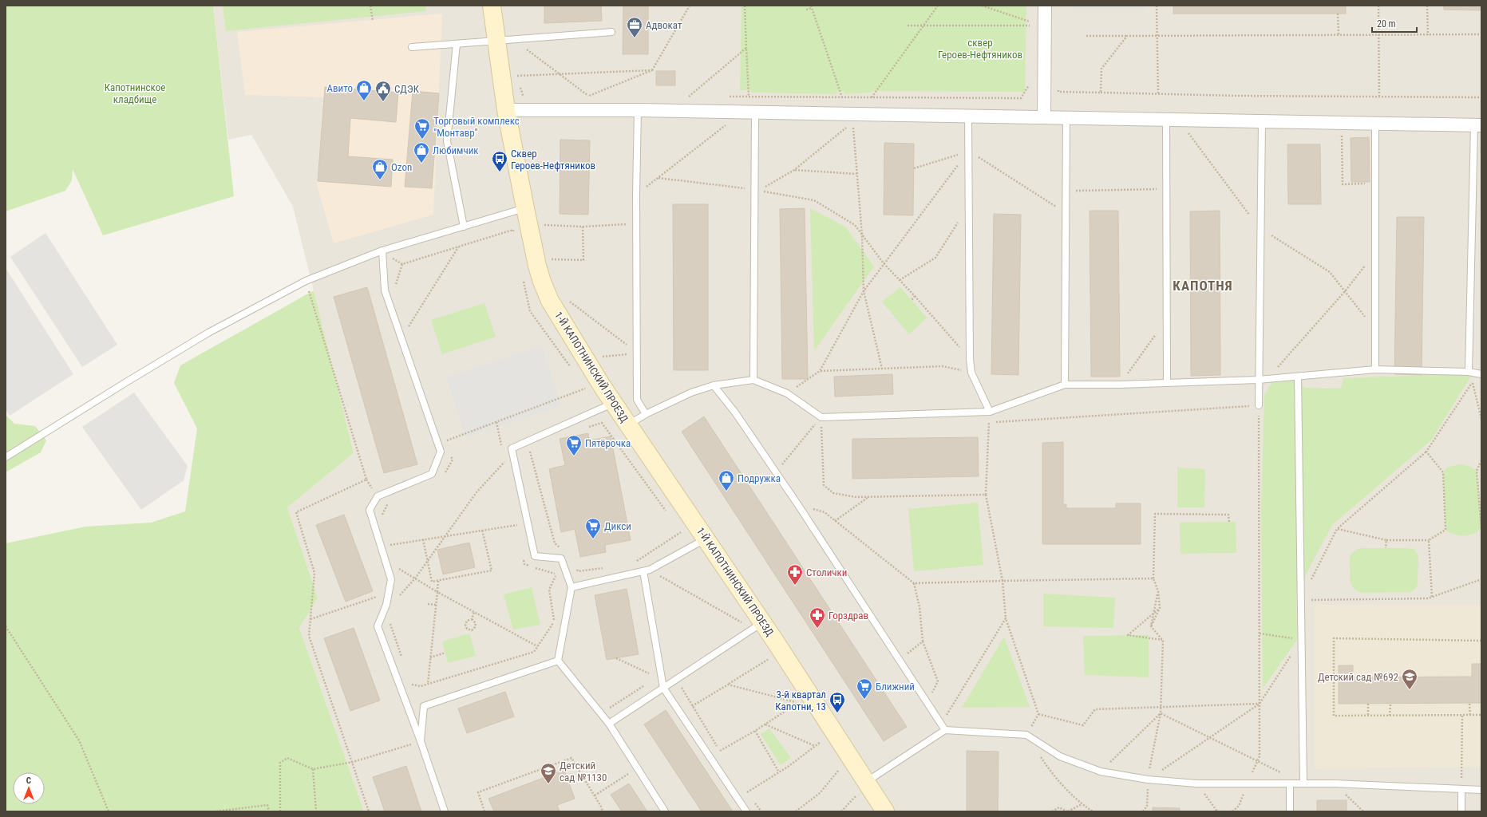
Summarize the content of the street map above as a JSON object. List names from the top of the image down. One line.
{"streets":{"street":["1-Й КАПОТНИНСКИЙ ПРОЕЗД"]},"districts":["КАПОТНЯ"],"parks":["сквер Героев-Нефтяников","Капотнинское кладбище"],"places":{"office":["Адвокат"],"shop":["Авито","Любимчик","Ozon","Подружка"],"public building":["СДЭК"],"supermarket":["Торговый комплекс \"Монтавр\"","Пятёрочка","Дикси","Ближний"],"bus stop":["Сквер Героев-Нефтяников","3-й квартал Капотни, 13"],"pharmacy":["Столички","Горздрав"],"school or university":["Детский сад №692","Детский сад №1130"]},"scale_bar":"20 m","north":"top"}
